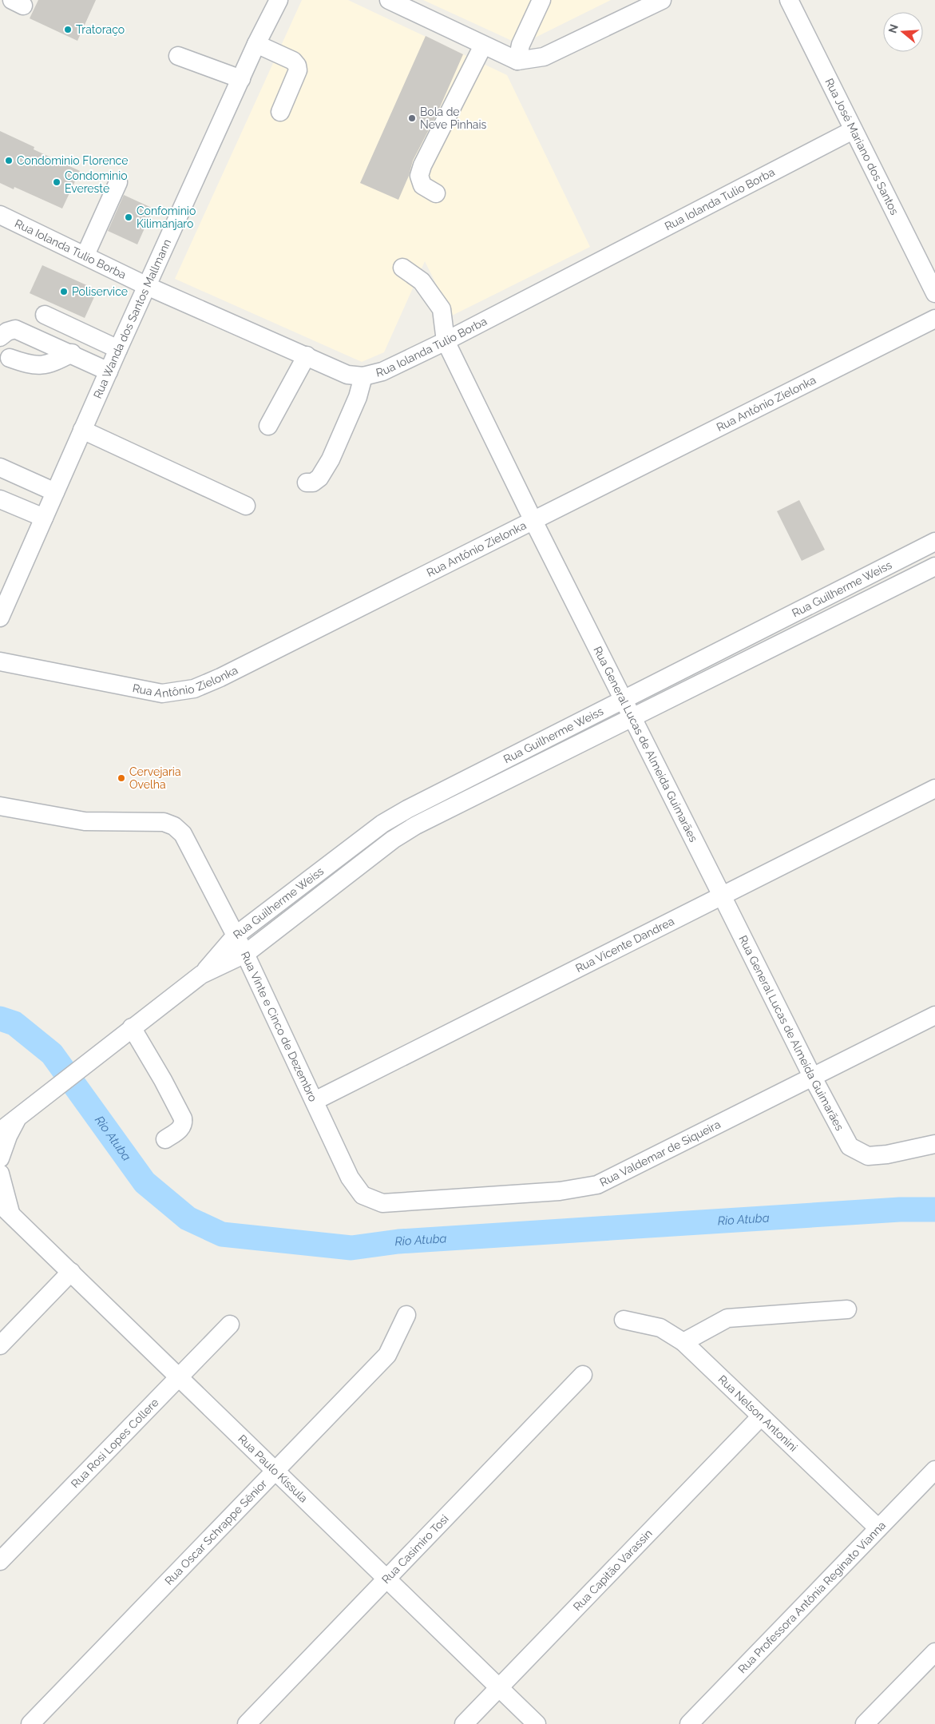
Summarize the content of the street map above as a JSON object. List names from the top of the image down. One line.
{"streets":{"street":["Rua José Mariano dos Santos","Rua Iolanda Tulio Borba","Rua Wanda dos Santos Mallmann","Rua Antônio Zielonka","Rua Guilherme Weiss","Rua General Lucas de Almeida Guimarães","Rua Vicente Dandrea","Rua Vinte e Cinco de Dezembro","Rua Valdemar de Siqueira","Rua Nelson Antonini","Rua Rosi Lopes Collere","Rua Paulo Kissula","Rua Oscar Schrappe Sênior","Rua Casimiro Tosi","Rua Capitão Varassin","Rua Professora Antônia Reginato Vianna"]},"crossings":[["Rua José Mariano dos Santos","Rua Iolanda Tulio Borba"],["Rua Iolanda Tulio Borba","Rua Wanda dos Santos Mallmann"],["Rua Iolanda Tulio Borba","Rua General Lucas de Almeida Guimarães"],["Rua Antônio Zielonka","Rua General Lucas de Almeida Guimarães"],["Rua Guilherme Weiss","Rua General Lucas de Almeida Guimarães"],["Rua Guilherme Weiss","Rua Vinte e Cinco de Dezembro"],["Rua General Lucas de Almeida Guimarães","Rua Vicente Dandrea"],["Rua General Lucas de Almeida Guimarães","Rua Valdemar de Siqueira"],["Rua Vicente Dandrea","Rua Vinte e Cinco de Dezembro"],["Rua Vinte e Cinco de Dezembro","Rua Valdemar de Siqueira"],["Rua Nelson Antonini","Rua Capitão Varassin"],["Rua Nelson Antonini","Rua Professora Antônia Reginato Vianna"],["Rua Rosi Lopes Collere","Rua Paulo Kissula"],["Rua Paulo Kissula","Rua Oscar Schrappe Sênior"],["Rua Paulo Kissula","Rua Casimiro Tosi"],["Rua Paulo Kissula","Rua Capitão Varassin"]],"water":["Rio Atuba"],"places":["Tratoraço","Bola de Neve Pinhais","Condominio Florence","Condominio Evereste","Confominio Kilimanjaro","Poliservice","Cervejaria Ovelha"],"north":"left"}
